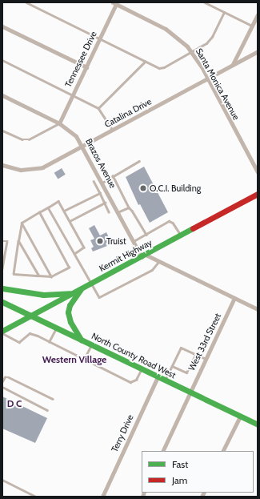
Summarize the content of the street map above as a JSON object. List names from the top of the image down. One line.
{"streets":{"main road":["Kermit Highway","North County Road West"],"street":["Tennessee Drive","Santa Monica Avenue","Catalina Drive","Brazos Avenue","West 33rd Street","Terry Drive"]},"crossings":[["Tennessee Drive","Santa Monica Avenue"],["Tennessee Drive","Brazos Avenue"],["Santa Monica Avenue","Catalina Drive"],["Catalina Drive","Brazos Avenue"],["Brazos Avenue","Kermit Highway"],["Kermit Highway","North County Road West"],["West 33rd Street","North County Road West"],["North County Road West","Terry Drive"]],"districts":["Western Village","D C"],"places":["O.C.I. Building","Truist"],"legend":["Fast","Jam"]}
